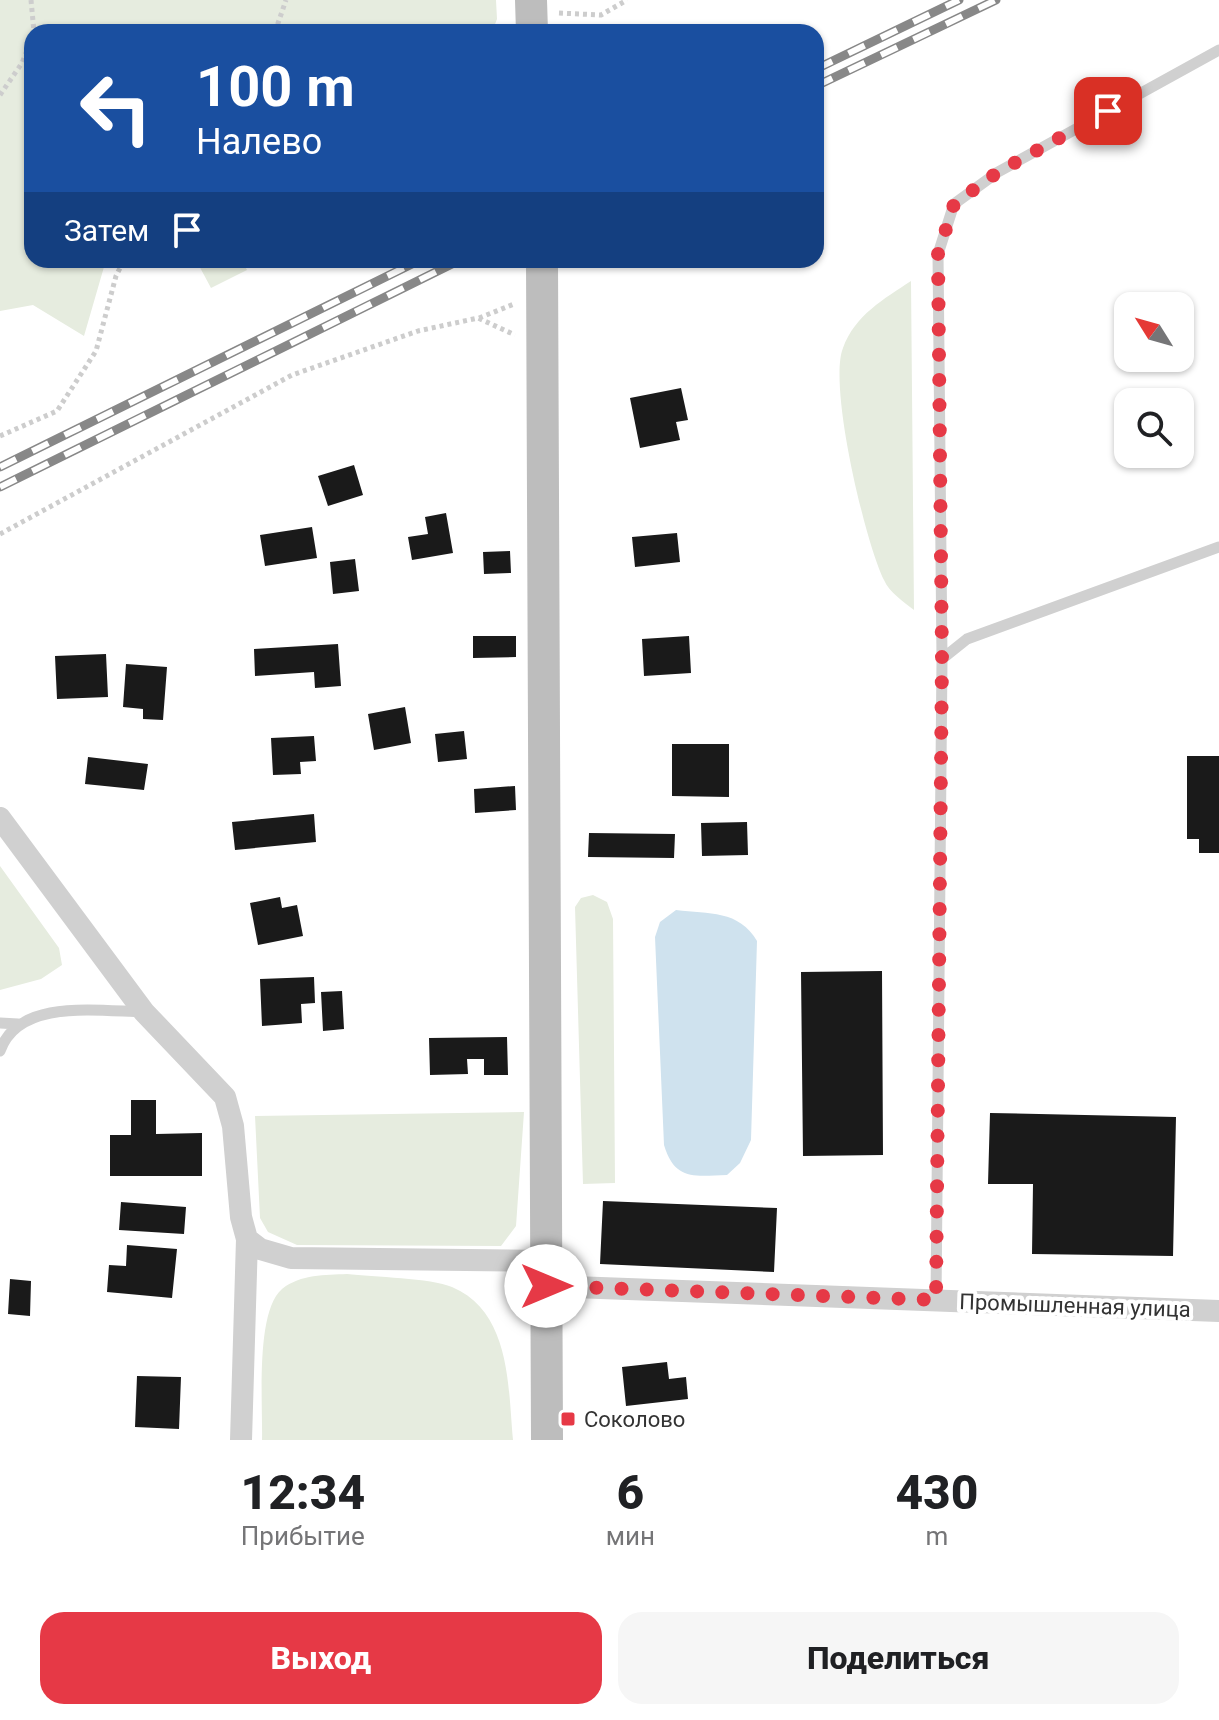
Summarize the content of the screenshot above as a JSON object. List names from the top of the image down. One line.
{"streets":{"street":["Промышленная улица"]},"places":{"transit":["Соколово"]},"north":"top left","page":{"turn":["100 m","Налево"],"then":"Затем","eta":["12:34","Прибытие","6","мин","430","m"],"buttons":["Выход","Поделиться"]}}
